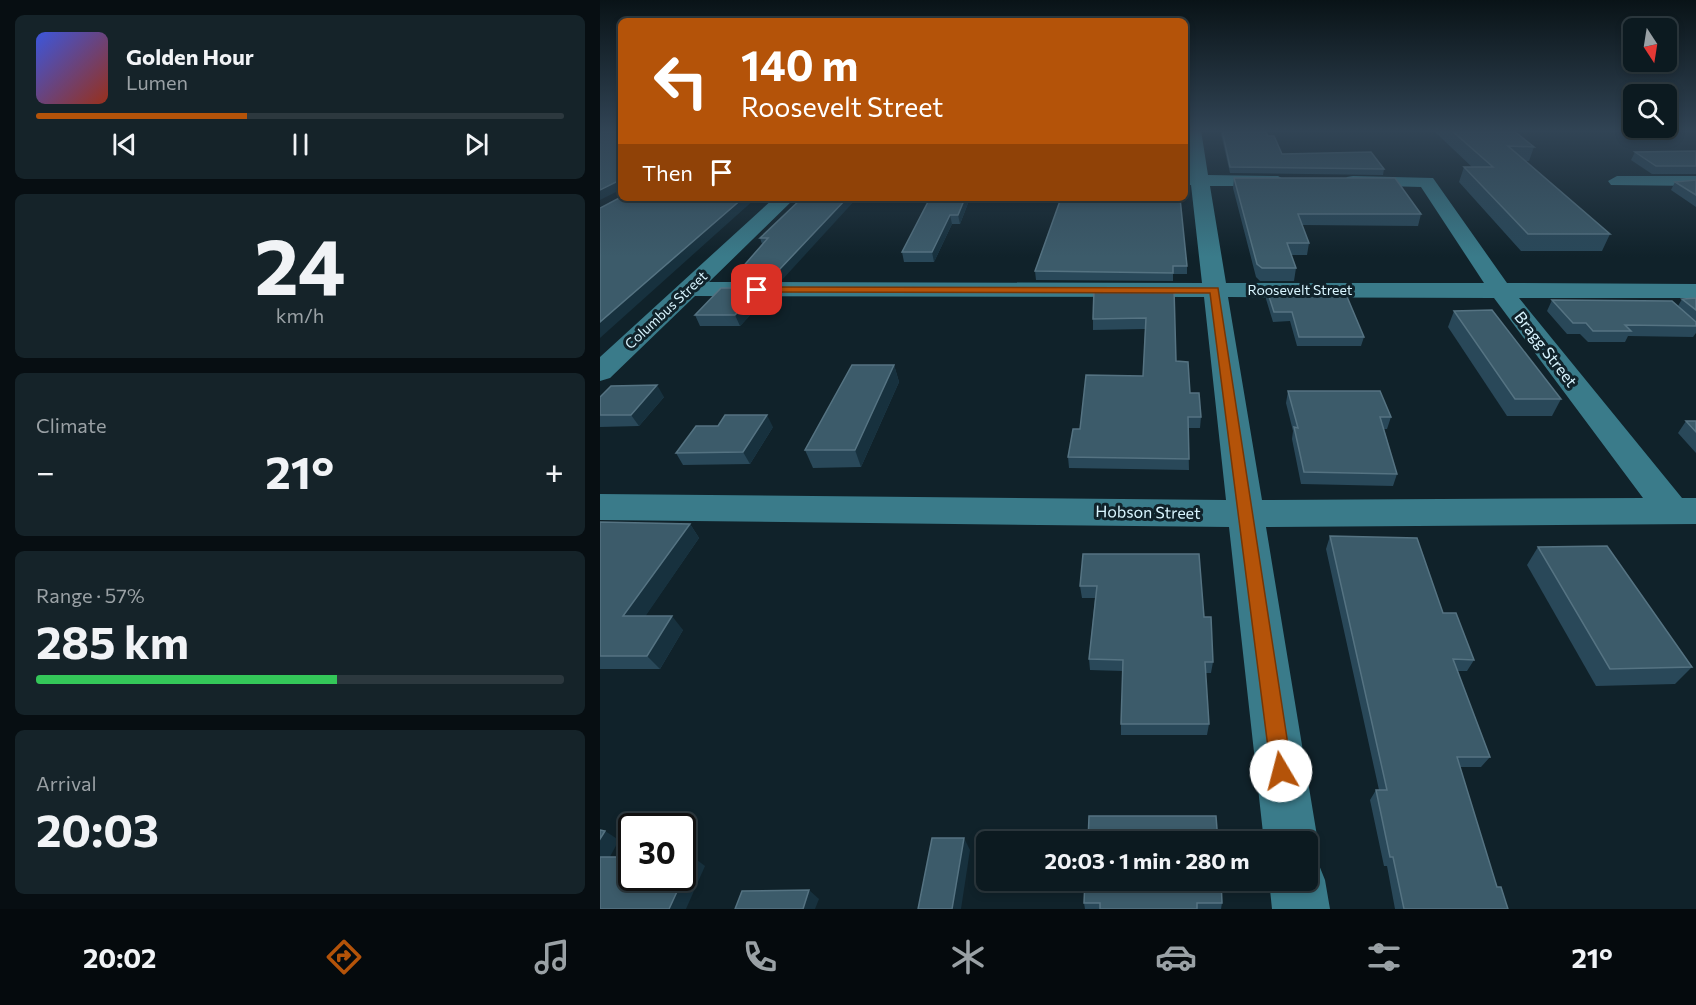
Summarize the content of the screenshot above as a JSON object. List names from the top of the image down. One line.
{"streets":{"street":["Roosevelt Street","Columbus Street","Bragg Street","Hobson Street"]},"crossings":[["Roosevelt Street","Columbus Street"],["Roosevelt Street","Bragg Street"],["Bragg Street","Hobson Street"]],"north":"bottom","page":{"turn":["140 m","Roosevelt Street"],"song":["Golden Hour","Lumen"],"then":"Then","tile":[["24","km/h"],"Climate",["Range · 57%","285 km"],["Arrival","20:03"]],"heat":["−","21°","+"],"limit":"30","trip":"20:03 · 1 min · 280 m","tabs":["20:02","21°"]}}
